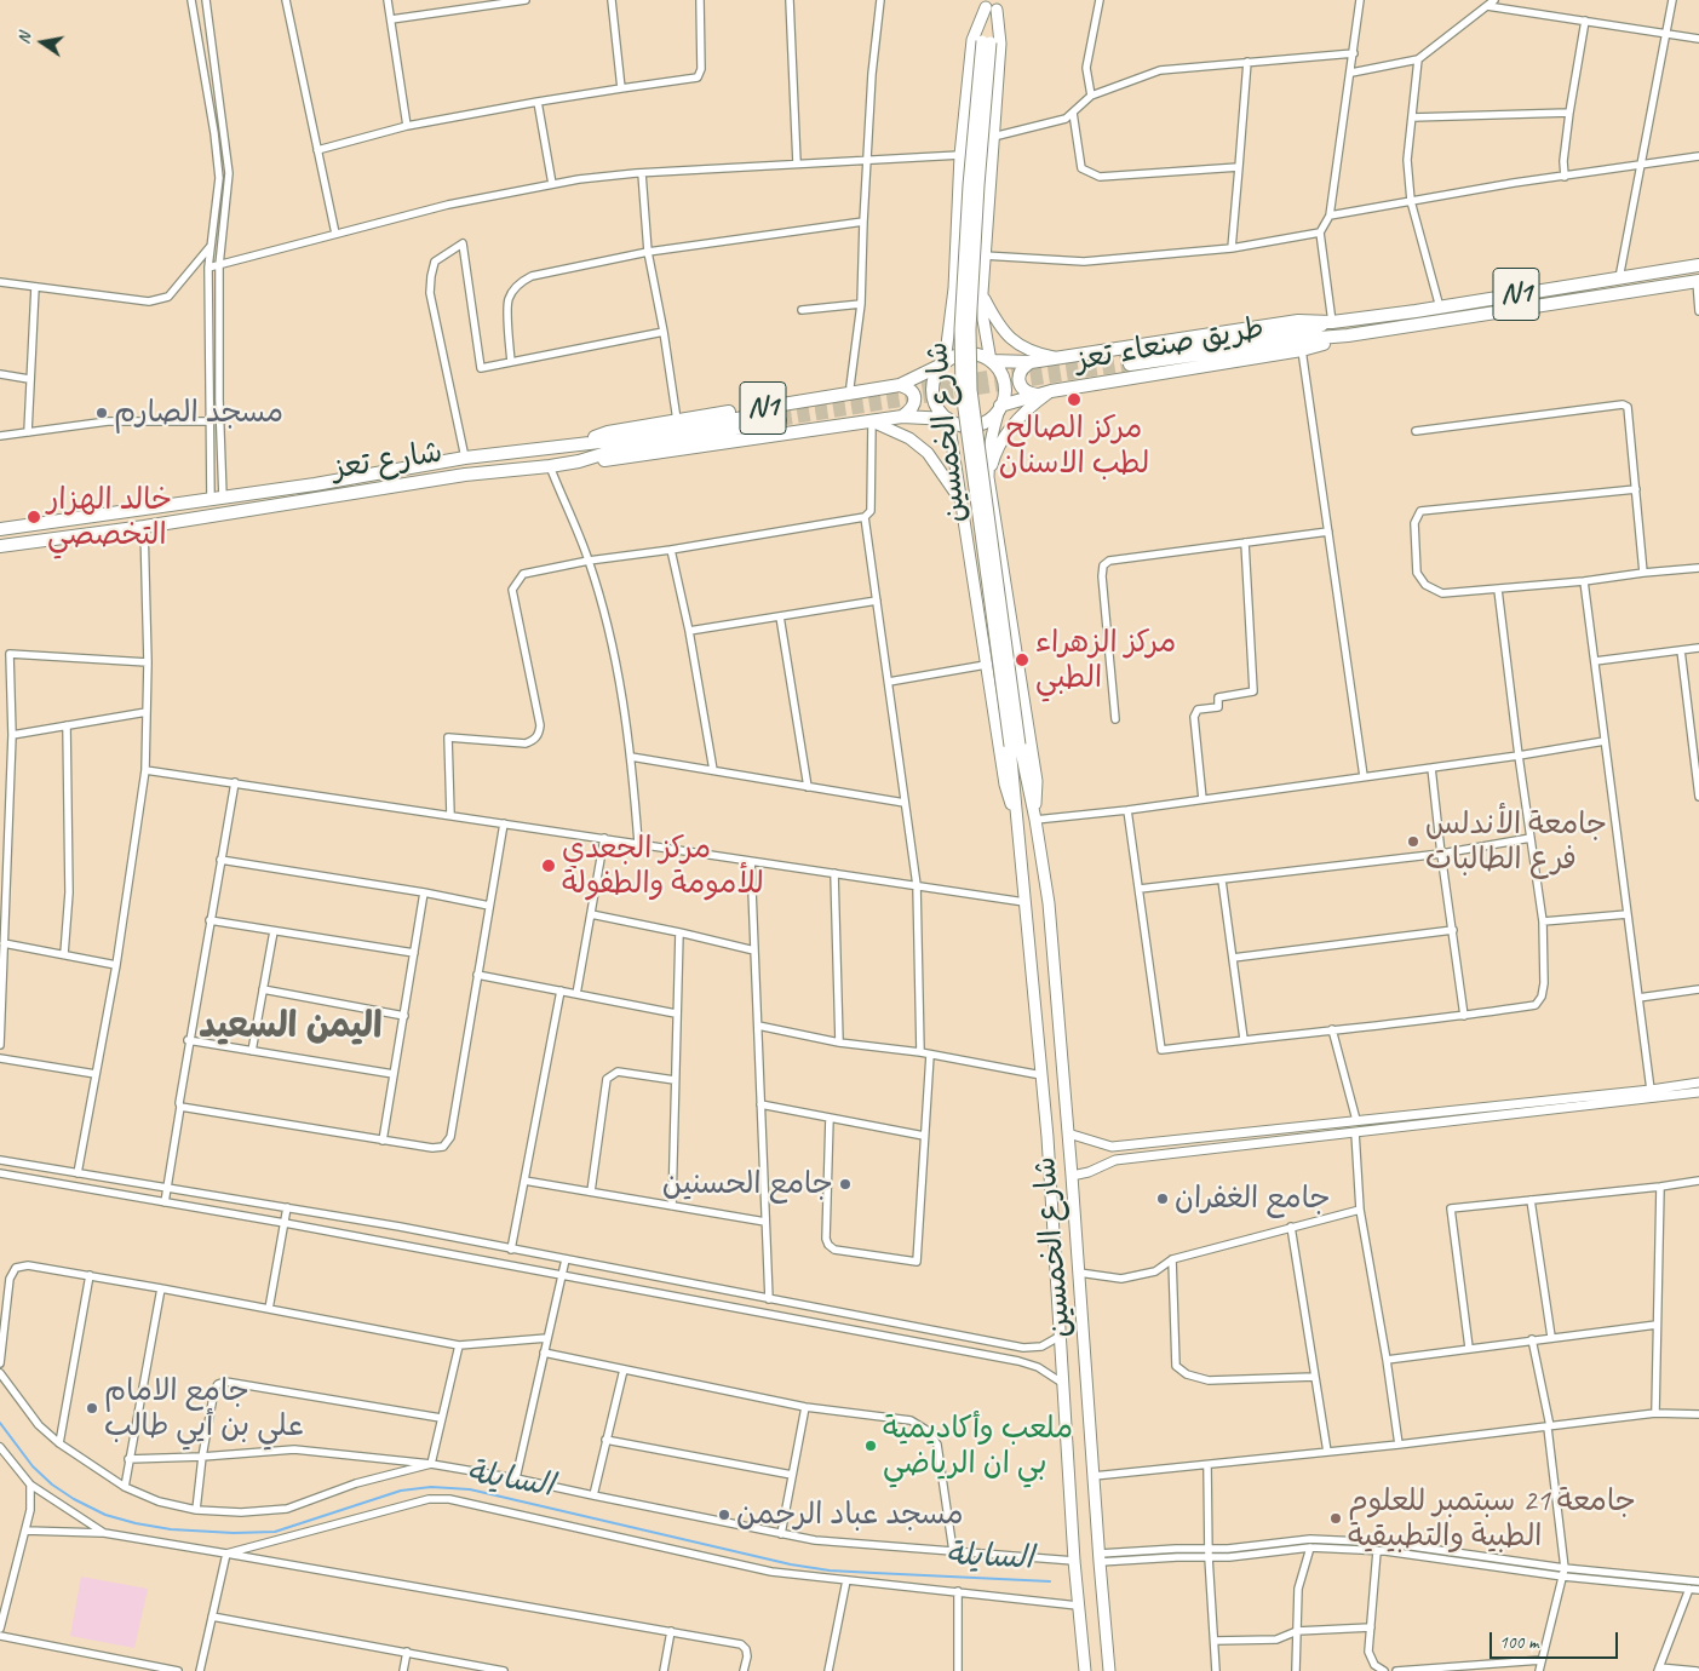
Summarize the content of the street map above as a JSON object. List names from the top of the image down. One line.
{"streets":{"highway":["N1","طريق صنعاء تعز","شارع تعز"],"main road":["شارع الخمسين"]},"crossings":[["N1","طريق صنعاء تعز"],["N1","شارع الخمسين"],["N1","شارع تعز"],["طريق صنعاء تعز","شارع الخمسين"]],"districts":["اليمن السعيد"],"water":["السايلة"],"places":["مركز الصالح لطب الاسنان","مسجد الصارم","خالد الهزار التخصصي","مركز الزهراء الطبي","جامعة الأندلس فرع الطالبات","مركز الجعدي للأمومة والطفولة","جامع الحسنين","جامع الغفران","جامع الامام علي بن أيي طالب","ملعب وأكاديمية بي ان الرياضي","مسجد عباد الرحمن","جامعة 21 سبتمبر للعلوم الطبية والتطبيقية"],"scale_bar":"100 m","north":"left"}
